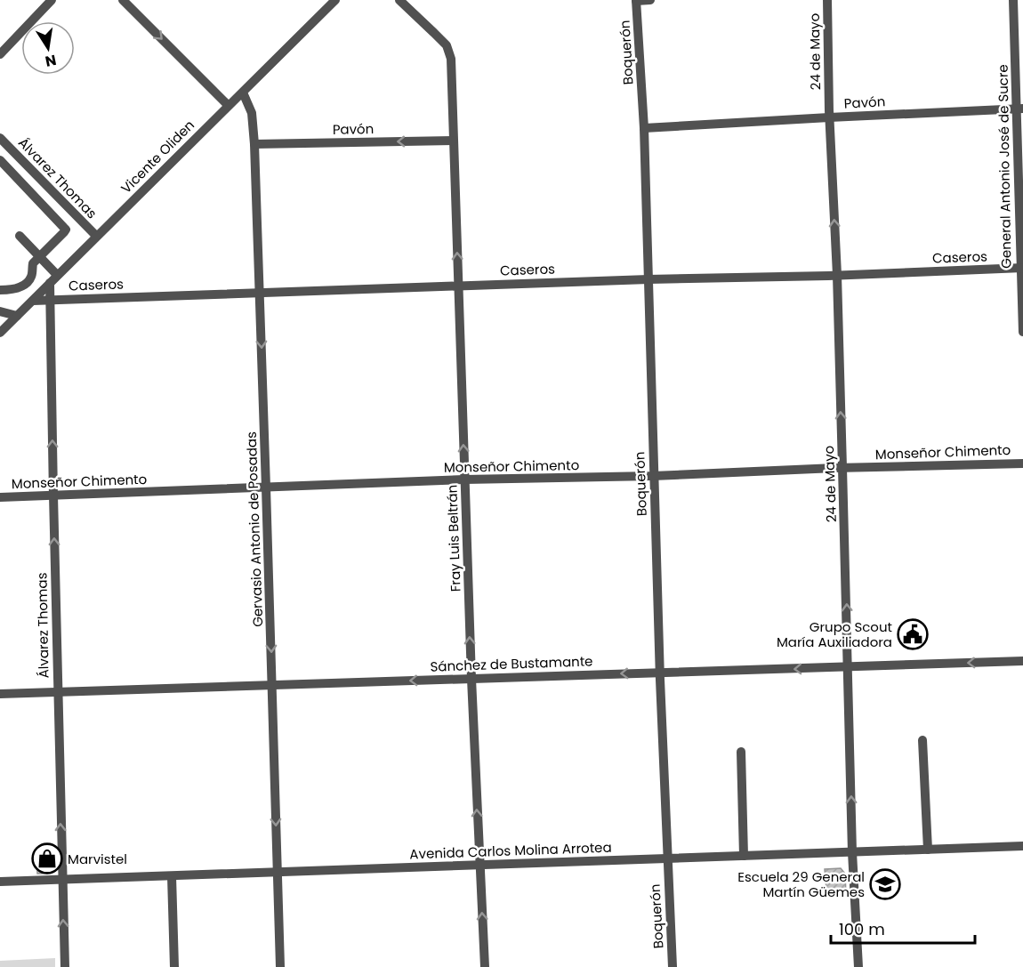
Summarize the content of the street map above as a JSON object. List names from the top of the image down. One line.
{"streets":{"street":["24 de Mayo","Boquerón","Pavón","Vicente Oliden","General Antonio José de Sucre","Álvarez Thomas","Caseros","Monseñor Chimento","Gervasio Antonio de Posadas","Fray Luis Beltrán","Sánchez de Bustamante","Avenida Carlos Molina Arrotea"]},"crossings":[["24 de Mayo","Pavón"],["24 de Mayo","Caseros"],["24 de Mayo","Monseñor Chimento"],["24 de Mayo","Sánchez de Bustamante"],["24 de Mayo","Avenida Carlos Molina Arrotea"],["Boquerón","Pavón"],["Boquerón","Caseros"],["Boquerón","Monseñor Chimento"],["Boquerón","Sánchez de Bustamante"],["Boquerón","Avenida Carlos Molina Arrotea"],["Pavón","General Antonio José de Sucre"],["Pavón","Gervasio Antonio de Posadas"],["Pavón","Fray Luis Beltrán"],["Vicente Oliden","Álvarez Thomas"],["Vicente Oliden","Caseros"],["Vicente Oliden","Gervasio Antonio de Posadas"],["General Antonio José de Sucre","Caseros"],["Álvarez Thomas","Caseros"],["Álvarez Thomas","Monseñor Chimento"],["Álvarez Thomas","Sánchez de Bustamante"],["Álvarez Thomas","Avenida Carlos Molina Arrotea"],["Caseros","Gervasio Antonio de Posadas"],["Caseros","Fray Luis Beltrán"],["Monseñor Chimento","Gervasio Antonio de Posadas"],["Monseñor Chimento","Fray Luis Beltrán"],["Gervasio Antonio de Posadas","Sánchez de Bustamante"],["Gervasio Antonio de Posadas","Avenida Carlos Molina Arrotea"],["Fray Luis Beltrán","Sánchez de Bustamante"],["Fray Luis Beltrán","Avenida Carlos Molina Arrotea"]],"one_way":["24 de Mayo","Álvarez Thomas","Gervasio Antonio de Posadas","Fray Luis Beltrán","Sánchez de Bustamante"],"places":{"public building":["Grupo Scout María Auxiliadora"],"shop":["Marvistel"],"school or university":["Escuela 29 General Martín Güemes"]},"scale_bar":"100 m","north":"bottom"}
